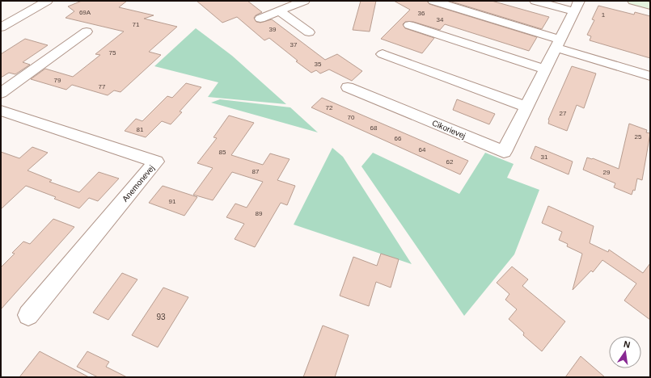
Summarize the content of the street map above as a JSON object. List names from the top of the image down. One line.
{"streets":{"street":["Cikorievej","Anemonevej"]},"house_numbers":["69A","36","1","34","71","39","37","75","35","79","77","72","27","70","68","81","25","66","64","85","31","62","87","29","91","89","93"],"north":"top"}
